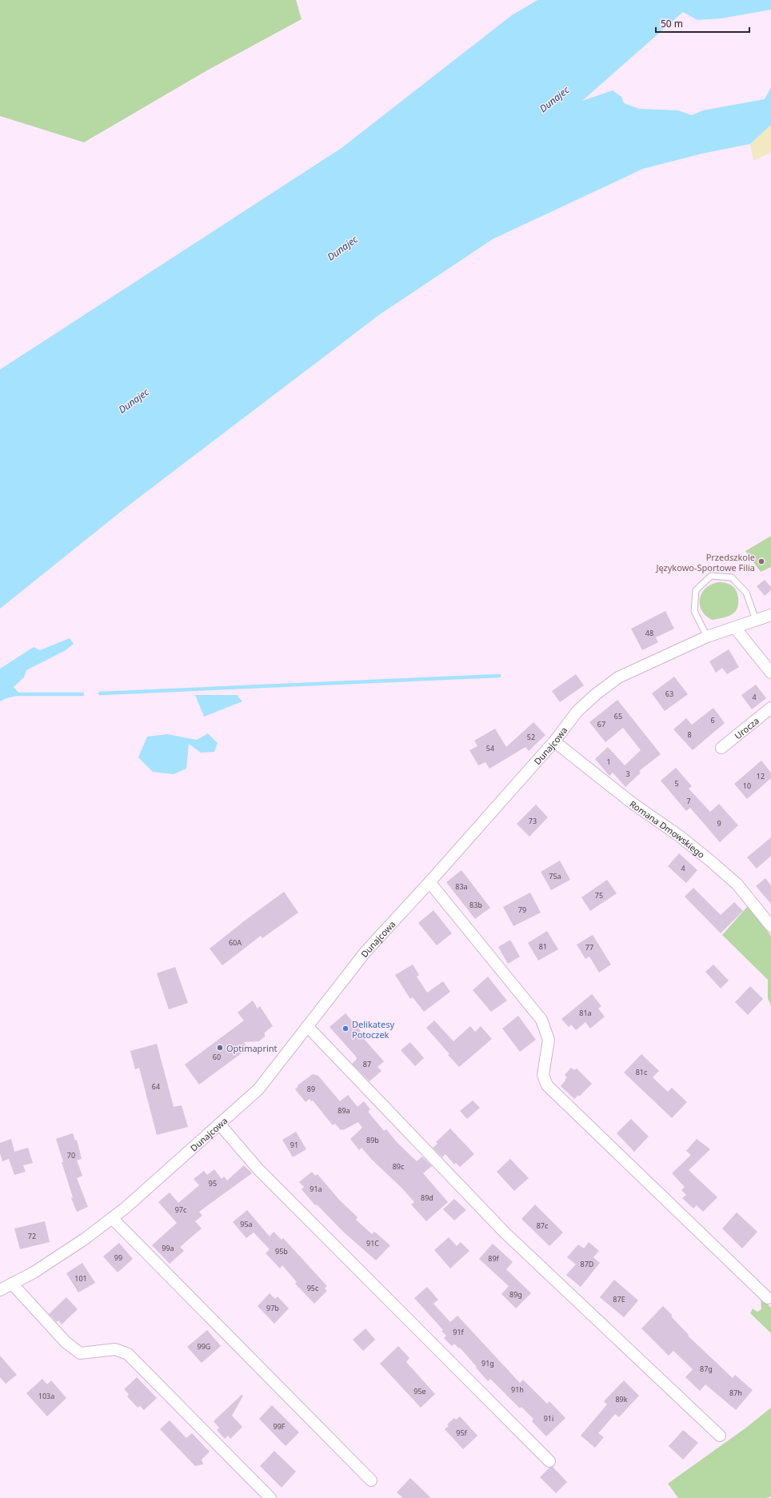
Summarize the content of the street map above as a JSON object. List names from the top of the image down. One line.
{"streets":{"street":["Urocza","Dunajcowa","Romana Dmowskiego"]},"crossings":[["Dunajcowa","Romana Dmowskiego"]],"water":["Dunajec"],"places":["Przedszkole Językowo-Sportowe Filia","Delikatesy Potoczek","Optimaprint"],"house_numbers":["48","63","4","65","6","67","8","52","54","1","3","12","5","10","7","73","9","4","75a","83a","75","83b","79","60A","81","77","81a","60","87","81c","64","89","89a","89b","91","70","89c","95","91a","89d","97c","95a","87c","72","91C","99a","95b","99","89f","87D","101","95c","89g","87E","97b","91f","99G","91g","87g","91h","95e","87h","103a","89k","91i","99F","95f"],"scale_bar":"50 m"}
